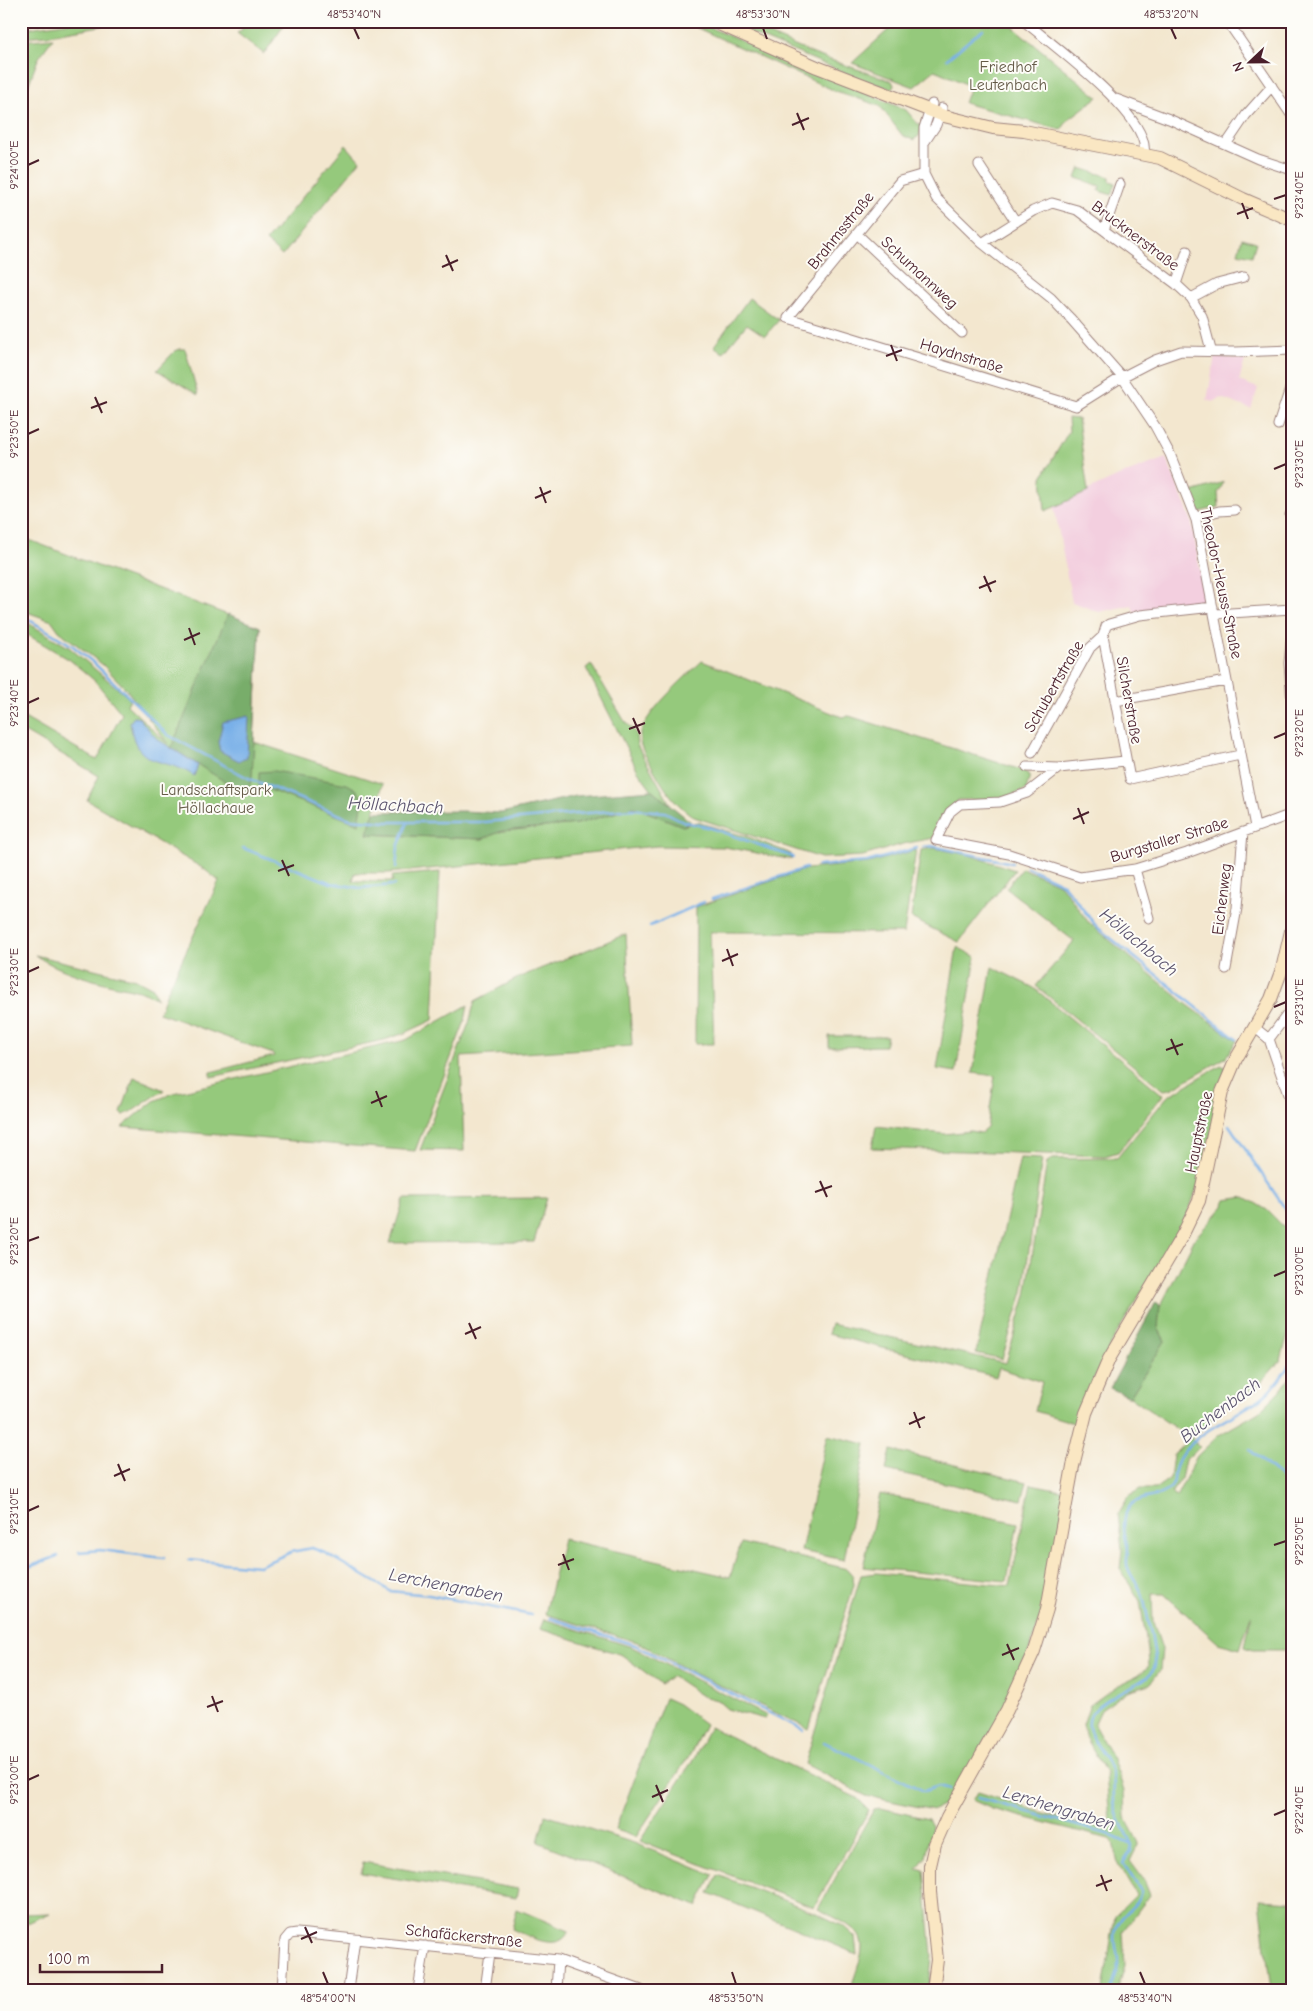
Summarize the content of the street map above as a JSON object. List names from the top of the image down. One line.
{"streets":{"street":["Brahmsstraße","Brucknerstraße","Schumannweg","Haydnstraße","Theodor-Heuss-Straße","Schubertstraße","Silcherstraße","Burgstaller Straße","Eichenweg","Hauptstraße","Schafäckerstraße"]},"crossings":[["Brahmsstraße","Schumannweg"],["Brahmsstraße","Haydnstraße"],["Brahmsstraße","Theodor-Heuss-Straße"],["Brucknerstraße","Haydnstraße"],["Brucknerstraße","Theodor-Heuss-Straße"],["Haydnstraße","Theodor-Heuss-Straße"],["Theodor-Heuss-Straße","Silcherstraße"],["Theodor-Heuss-Straße","Burgstaller Straße"],["Schubertstraße","Silcherstraße"],["Burgstaller Straße","Eichenweg"]],"water":["Höllachbach","Buchenbach","Lerchengraben"],"parks":["Friedhof Leutenbach","Landschaftspark Höllachaue"],"scale_bar":"100 m","north":"left","coordinates":["48°53'40\"N","48°53'30\"N","48°53'20\"N","9°24'00\"E","9°23'40\"E","9°23'50\"E","9°23'30\"E","9°23'20\"E","9°23'10\"E","9°23'00\"E","9°22'50\"E","9°22'40\"E","48°54'00\"N","48°53'50\"N"]}
